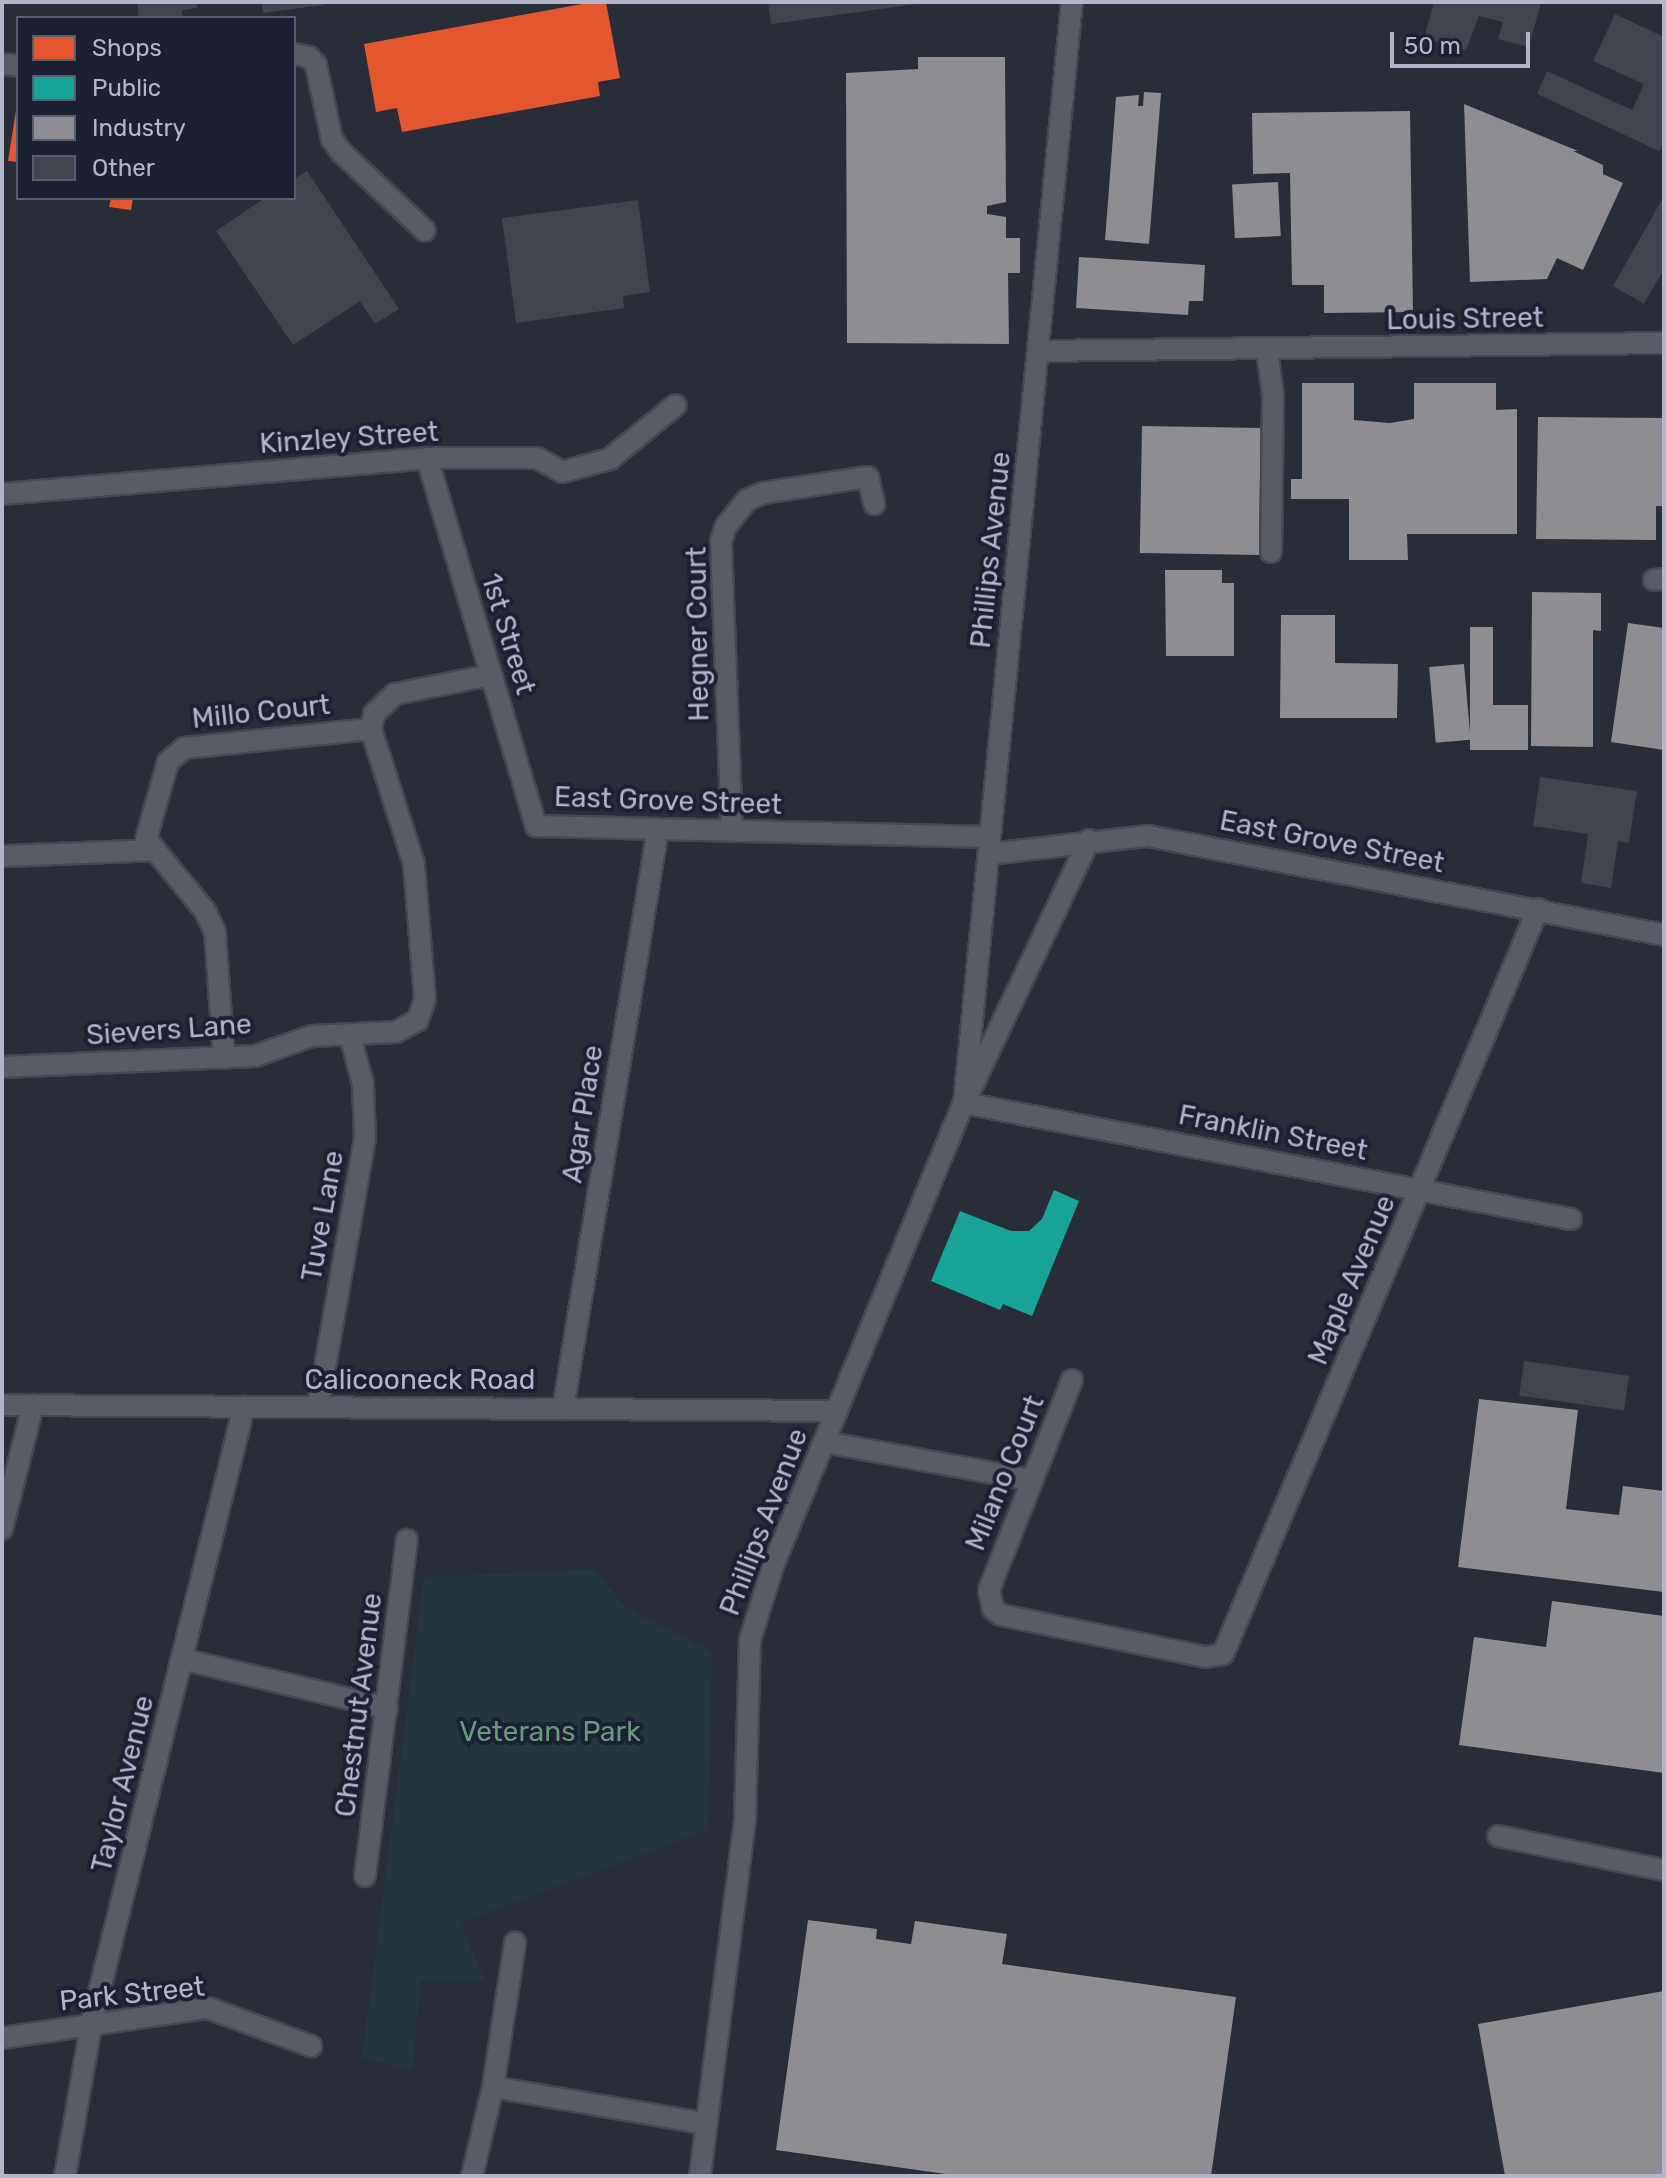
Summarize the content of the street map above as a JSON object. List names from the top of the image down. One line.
{"streets":{"street":["Louis Street","Kinzley Street","Phillips Avenue","1st Street","Hegner Court","Millo Court","East Grove Street","Sievers Lane","Agar Place","Franklin Street","Tuve Lane","Maple Avenue","Calicooneck Road","Milano Court","Chestnut Avenue","Taylor Avenue","Park Street"]},"crossings":[["Louis Street","Phillips Avenue"],["Kinzley Street","1st Street"],["Phillips Avenue","East Grove Street"],["Phillips Avenue","Franklin Street"],["Phillips Avenue","Calicooneck Road"],["1st Street","Millo Court"],["1st Street","East Grove Street"],["Hegner Court","East Grove Street"],["Millo Court","Sievers Lane"],["East Grove Street","Agar Place"],["East Grove Street","Maple Avenue"],["Sievers Lane","Tuve Lane"],["Agar Place","Calicooneck Road"],["Franklin Street","Maple Avenue"],["Tuve Lane","Calicooneck Road"],["Maple Avenue","Milano Court"],["Calicooneck Road","Taylor Avenue"],["Taylor Avenue","Park Street"]],"parks":["Veterans Park"],"legend":["Shops","Public","Industry","Other"],"scale_bar":"50 m"}
